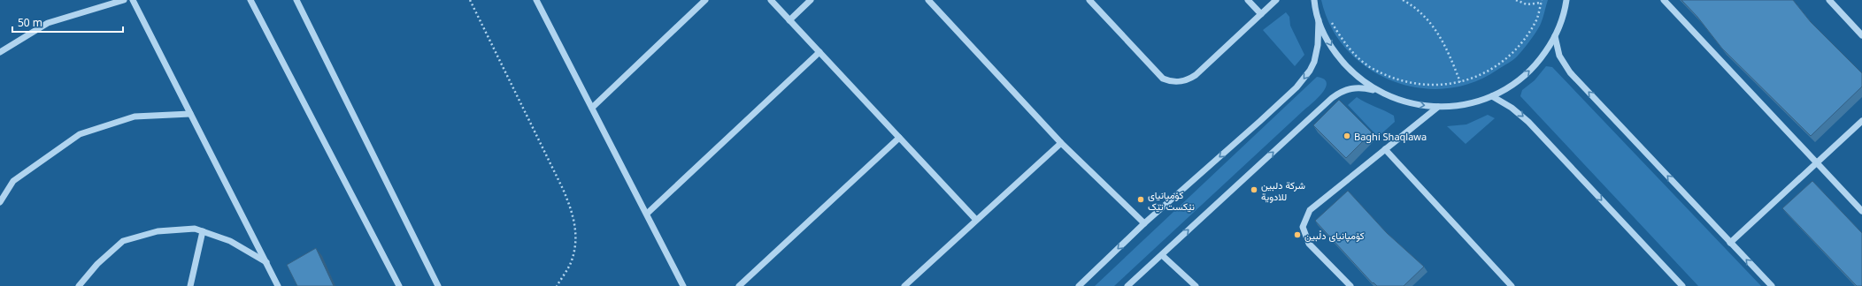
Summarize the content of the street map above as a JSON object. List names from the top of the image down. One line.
{"places":["Baghi Shaqlawa","شركة دلبين للادوية","کۆمپانیای نێکست تێک","کۆمپانیای دڵبین"],"scale_bar":"50 m"}
